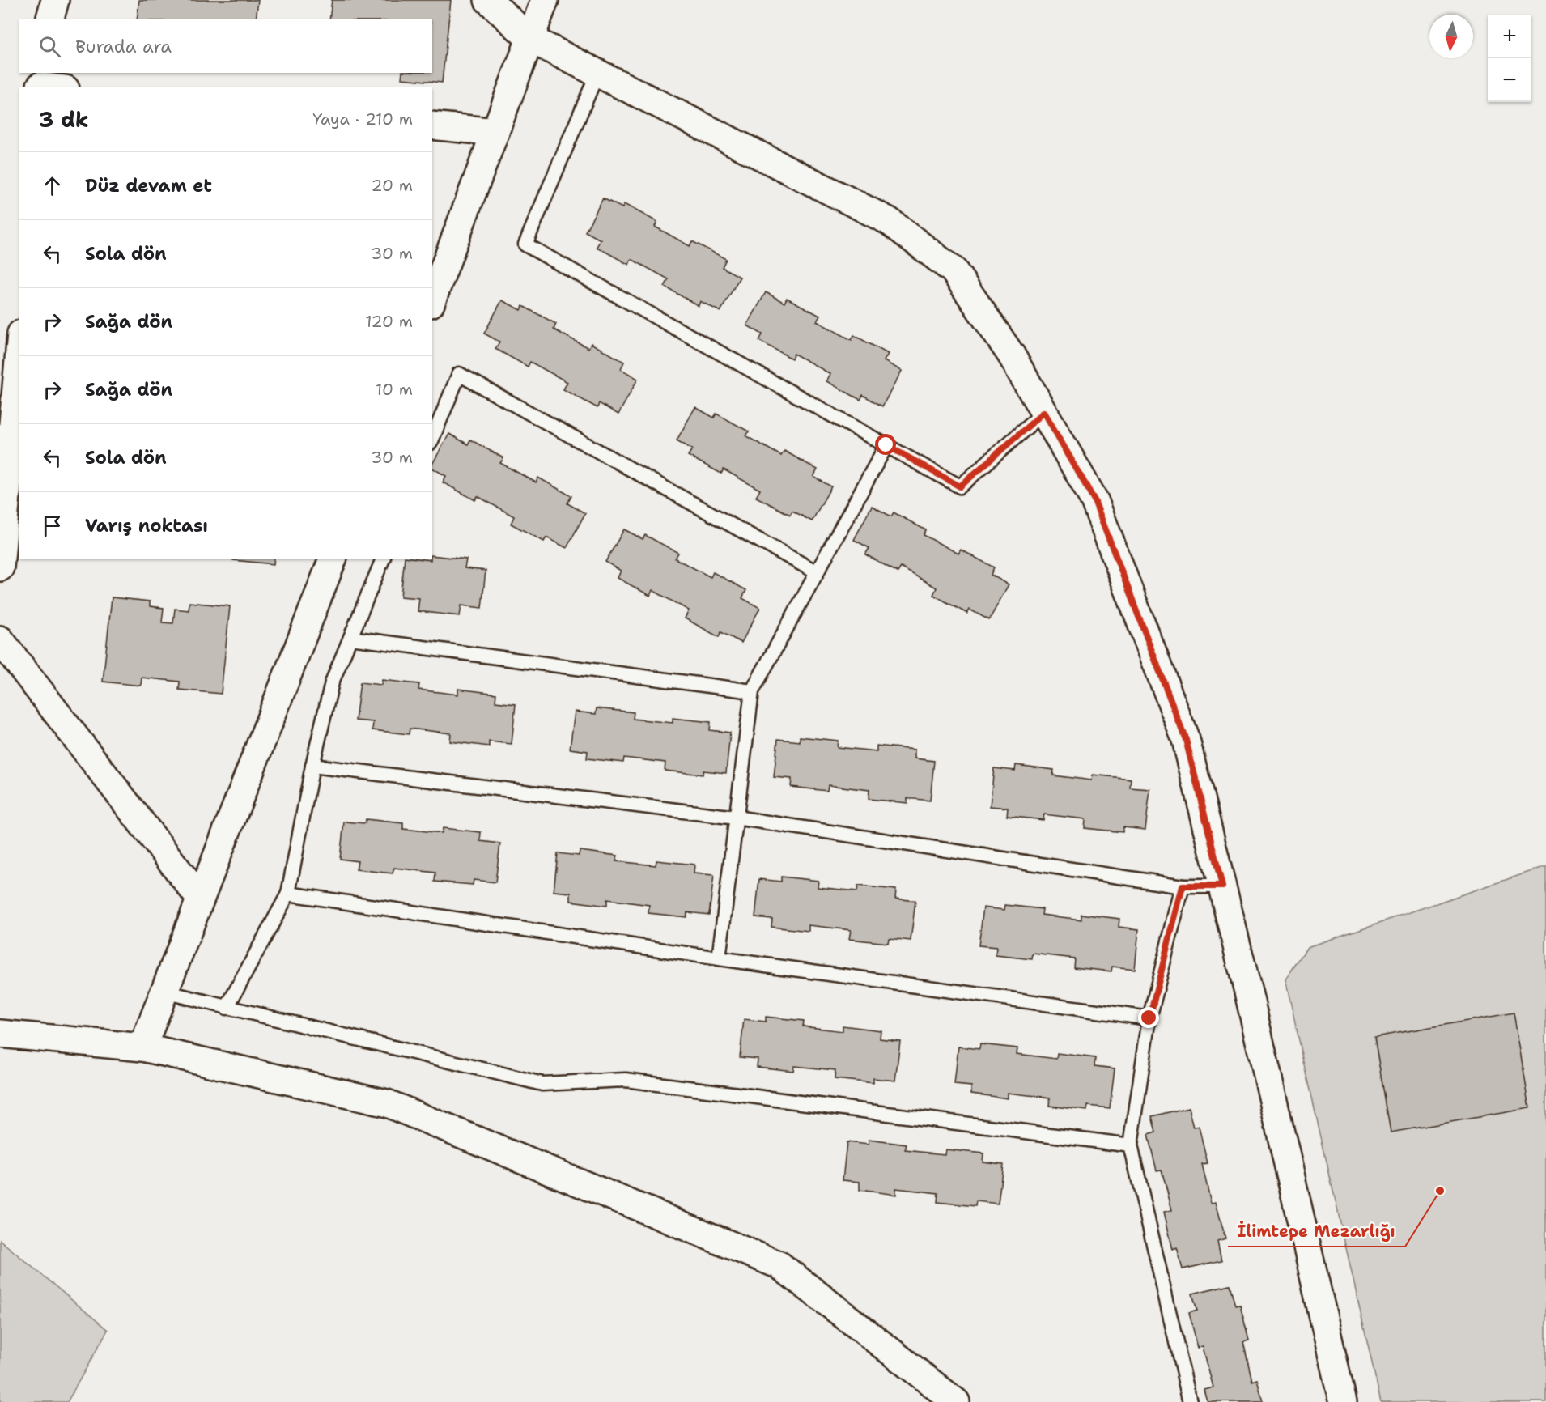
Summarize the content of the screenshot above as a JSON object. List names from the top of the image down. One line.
{"places":["İlimtepe Mezarlığı"],"north":"bottom","page":{"map_buttons":["+","−"],"search":"Burada ara","heading":["3 dk","Yaya · 210 m"],"list":[["Düz devam et","20 m"],["Sola dön","30 m"],["Sağa dön","120 m"],["Sağa dön","10 m"],["Sola dön","30 m"],"Varış noktası"]}}
